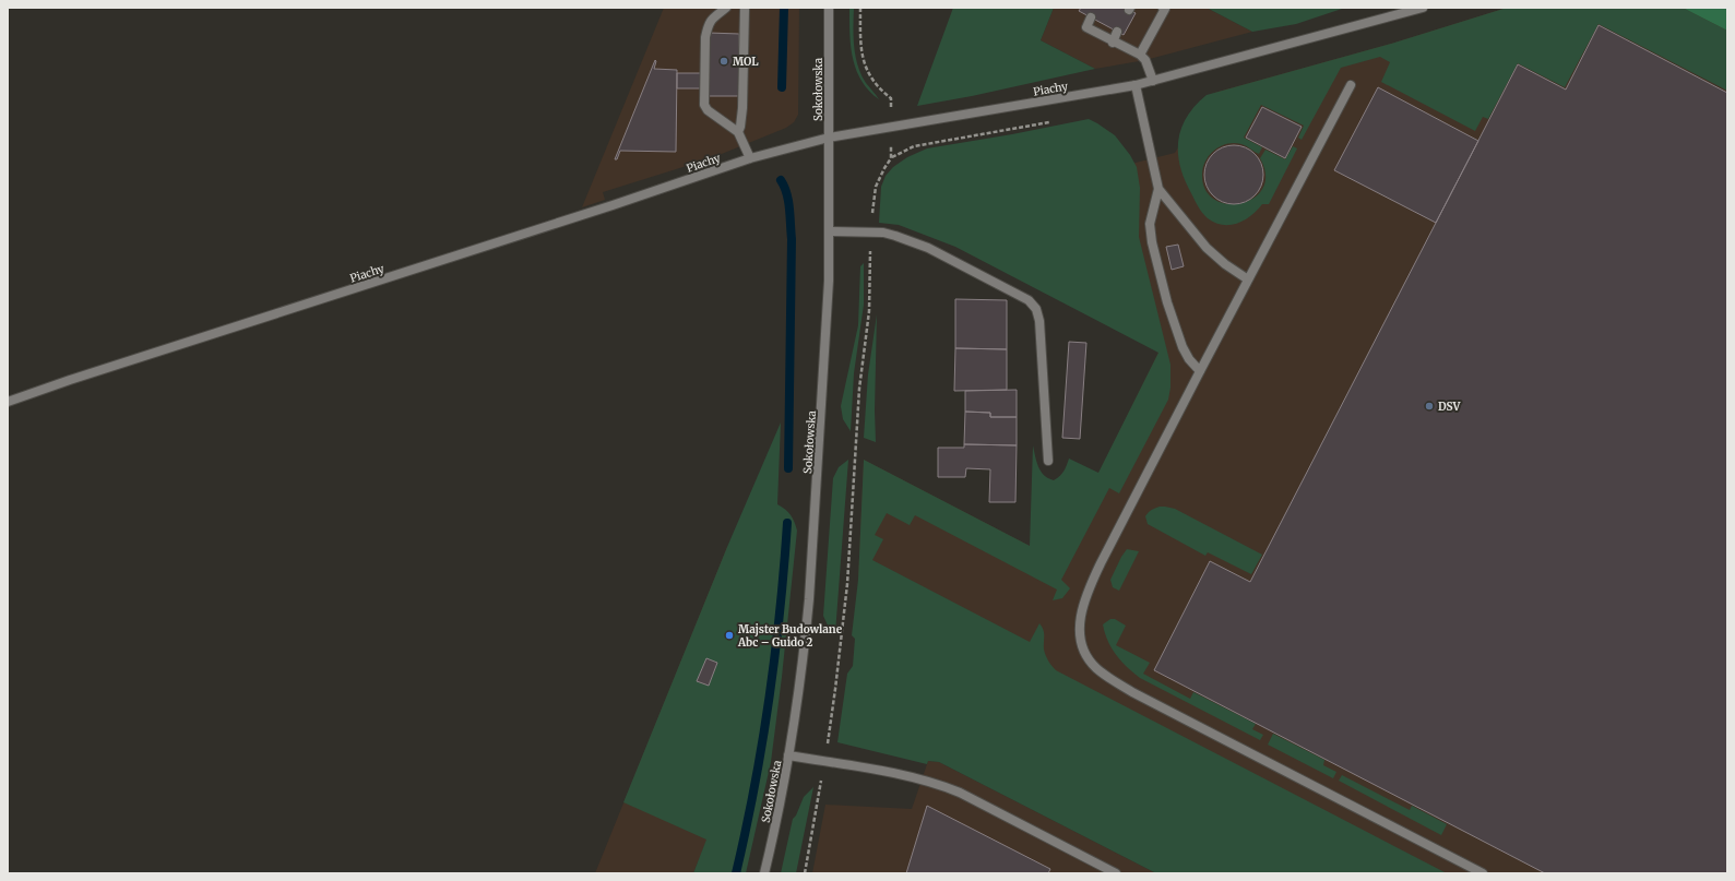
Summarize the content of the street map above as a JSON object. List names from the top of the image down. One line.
{"streets":{"street":["Piachy","Sokołowska"]},"crossings":[["Piachy","Sokołowska"]],"places":["MOL","DSV","Majster Budowlane Abc – Guido 2"]}
